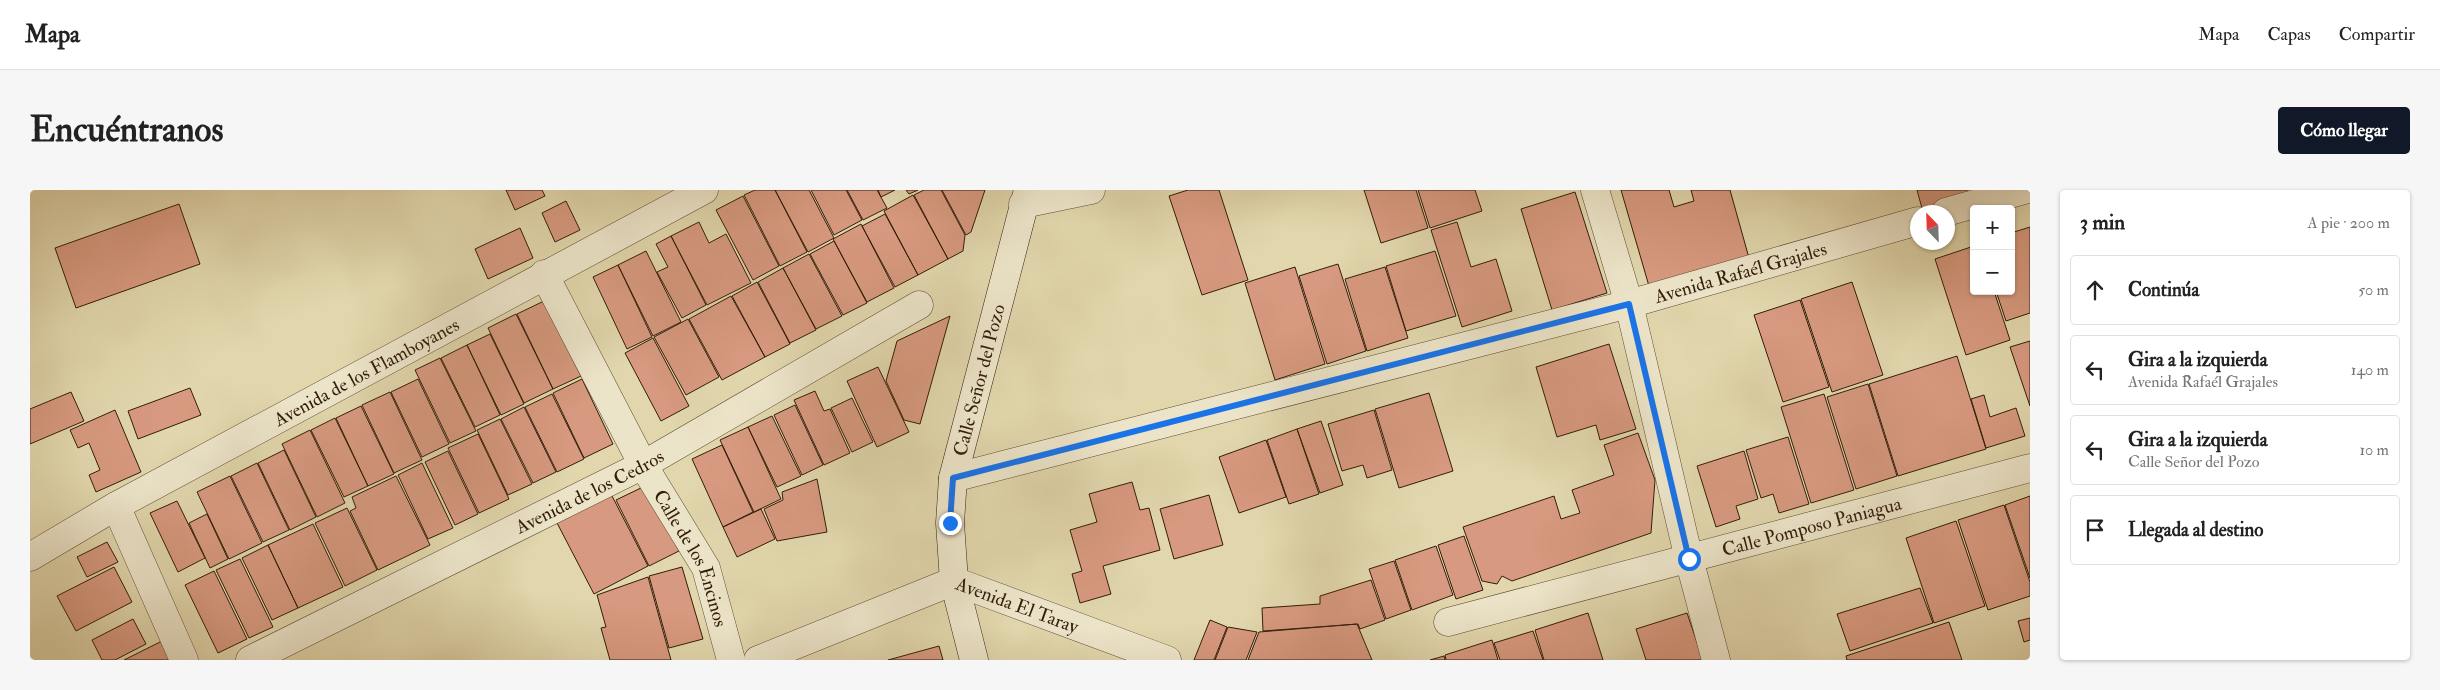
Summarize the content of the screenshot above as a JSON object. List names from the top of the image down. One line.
{"streets":{"street":["Avenida Rafaél Grajales","Avenida de los Flamboyanes","Calle Señor del Pozo","Avenida de los Cedros","Calle Pomposo Paniagua","Calle de los Encinos","Avenida El Taray"]},"crossings":[["Avenida Rafaél Grajales","Calle Señor del Pozo"],["Avenida de los Flamboyanes","Calle de los Encinos"],["Calle Señor del Pozo","Avenida El Taray"],["Avenida de los Cedros","Calle de los Encinos"]],"north":"top left","page":{"header":"Mapa","nav":["Mapa","Capas","Compartir"],"buttons":"Cómo llegar","title":"Encuéntranos","heading":["3 min","A pie · 200 m"],"map_buttons":["+","−"],"list":[["Continúa","50 m"],["Gira a la izquierda","Avenida Rafaél Grajales","140 m"],["Gira a la izquierda","Calle Señor del Pozo","10 m"],"Llegada al destino"]}}
